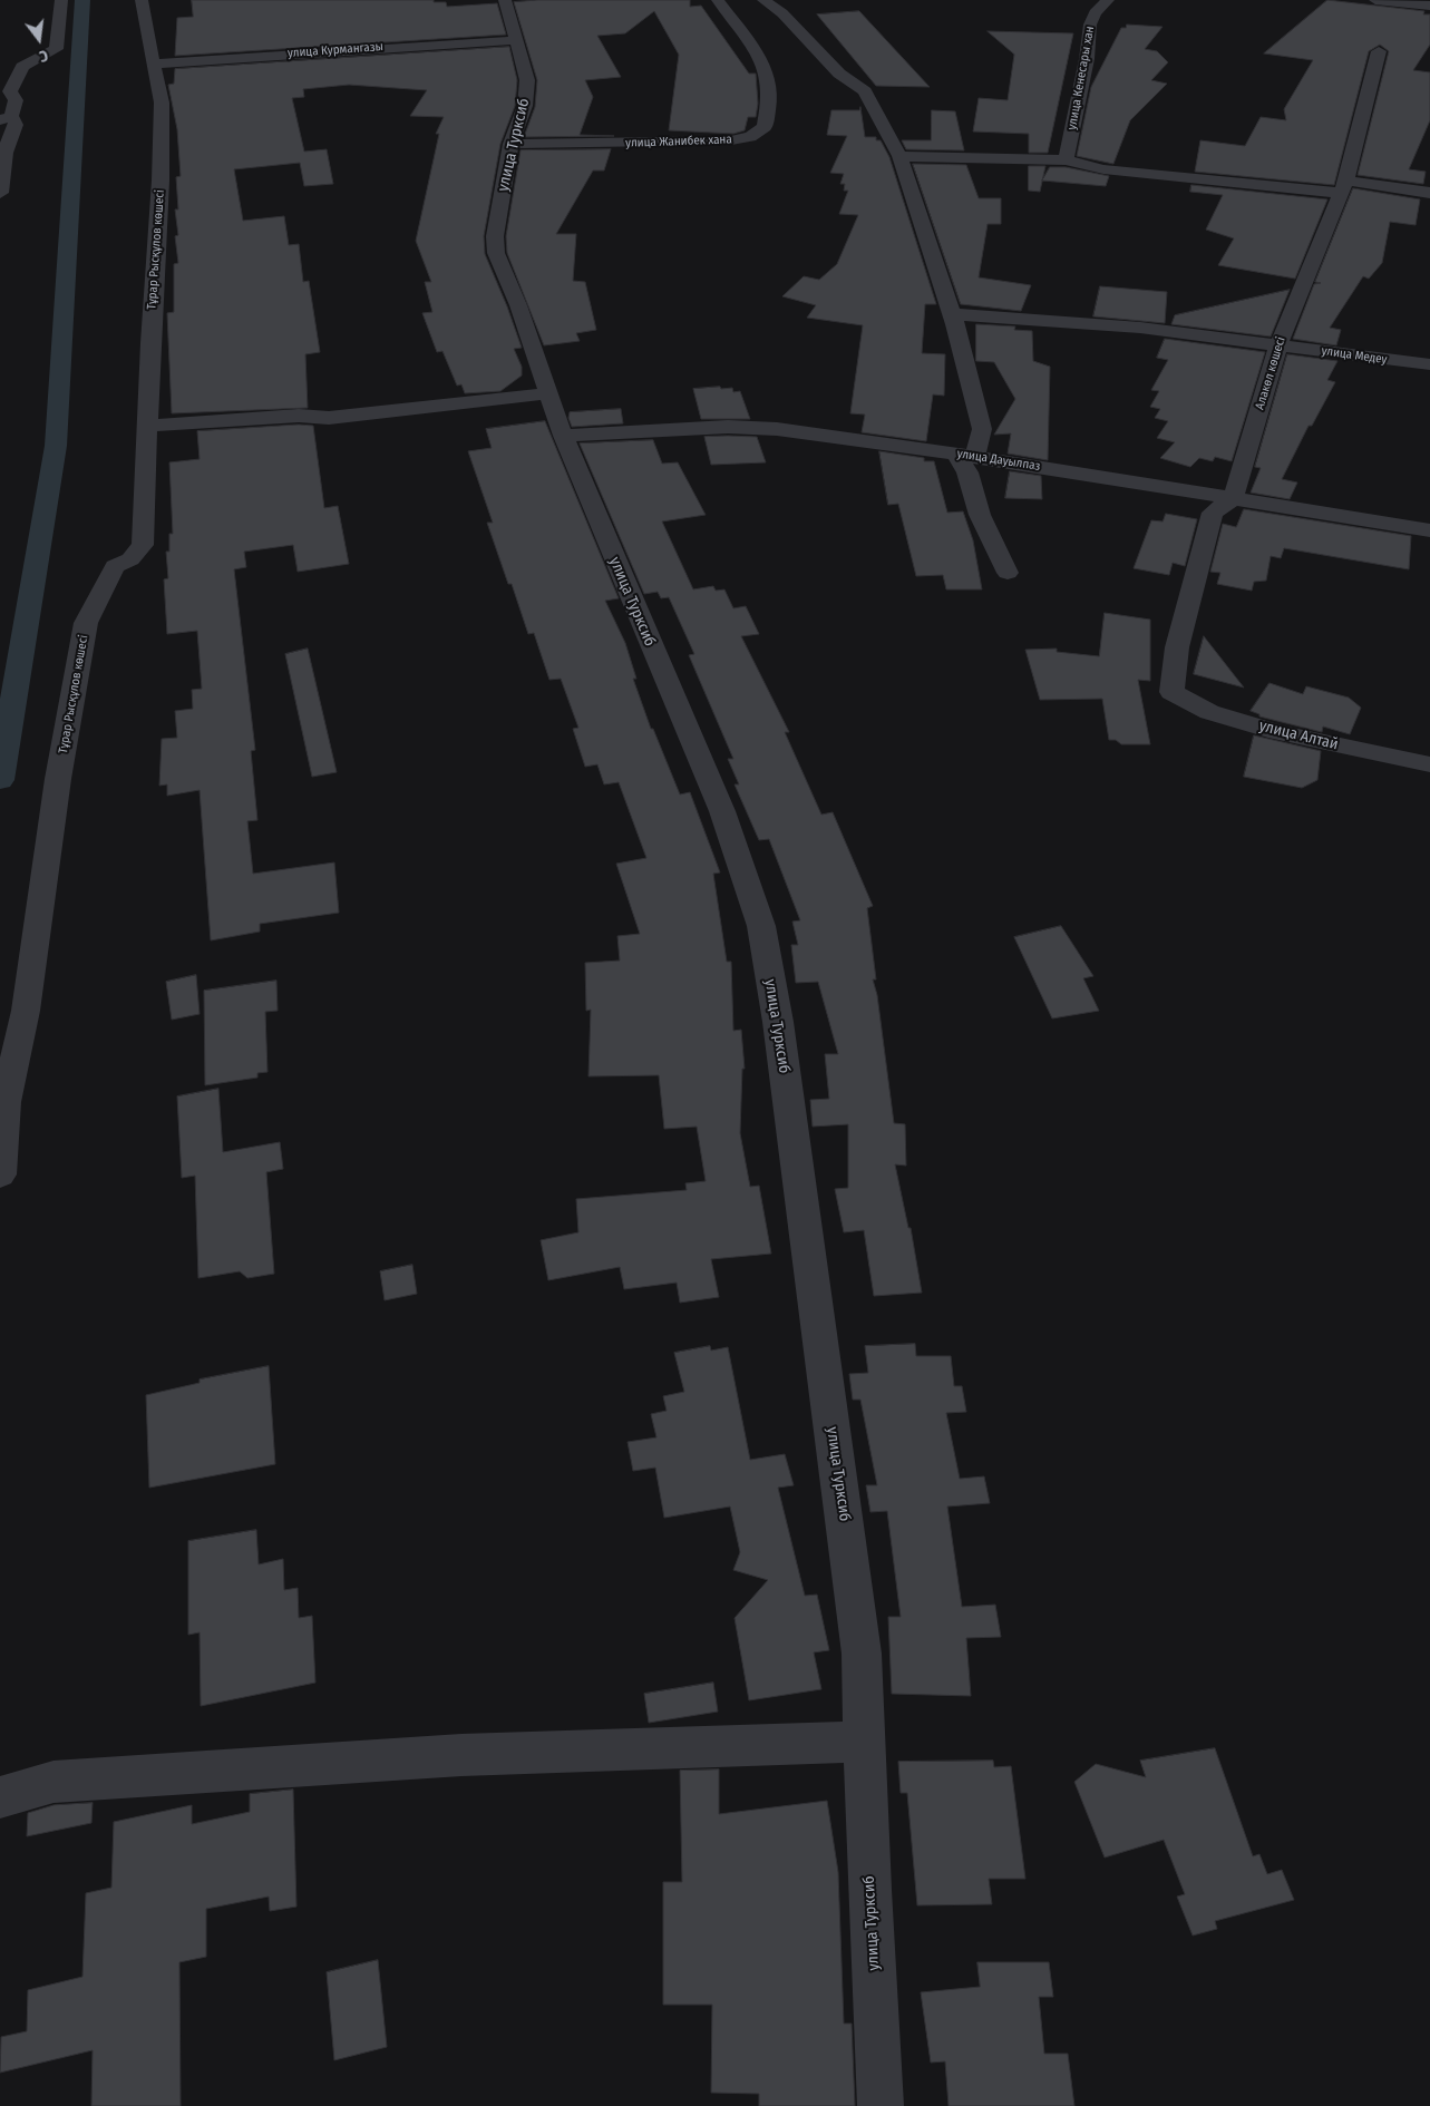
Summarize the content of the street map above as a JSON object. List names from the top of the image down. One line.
{"streets":{"street":["улица Курмангазы","улица Кенесары хан","улица Жанибек хана","улица Турксиб","Тұрар Рысқұлов көшесі","улица Медеу","Алакөл көшесі","улица Дауылпаз","улица Алтай"]},"crossings":[["улица Курмангазы","улица Турксиб"],["улица Курмангазы","Тұрар Рысқұлов көшесі"],["улица Жанибек хана","улица Турксиб"],["улица Турксиб","улица Дауылпаз"],["улица Медеу","Алакөл көшесі"],["Алакөл көшесі","улица Дауылпаз"],["Алакөл көшесі","улица Алтай"],["улица Дауылпаз","улица Алтай"]],"north":"bottom"}
